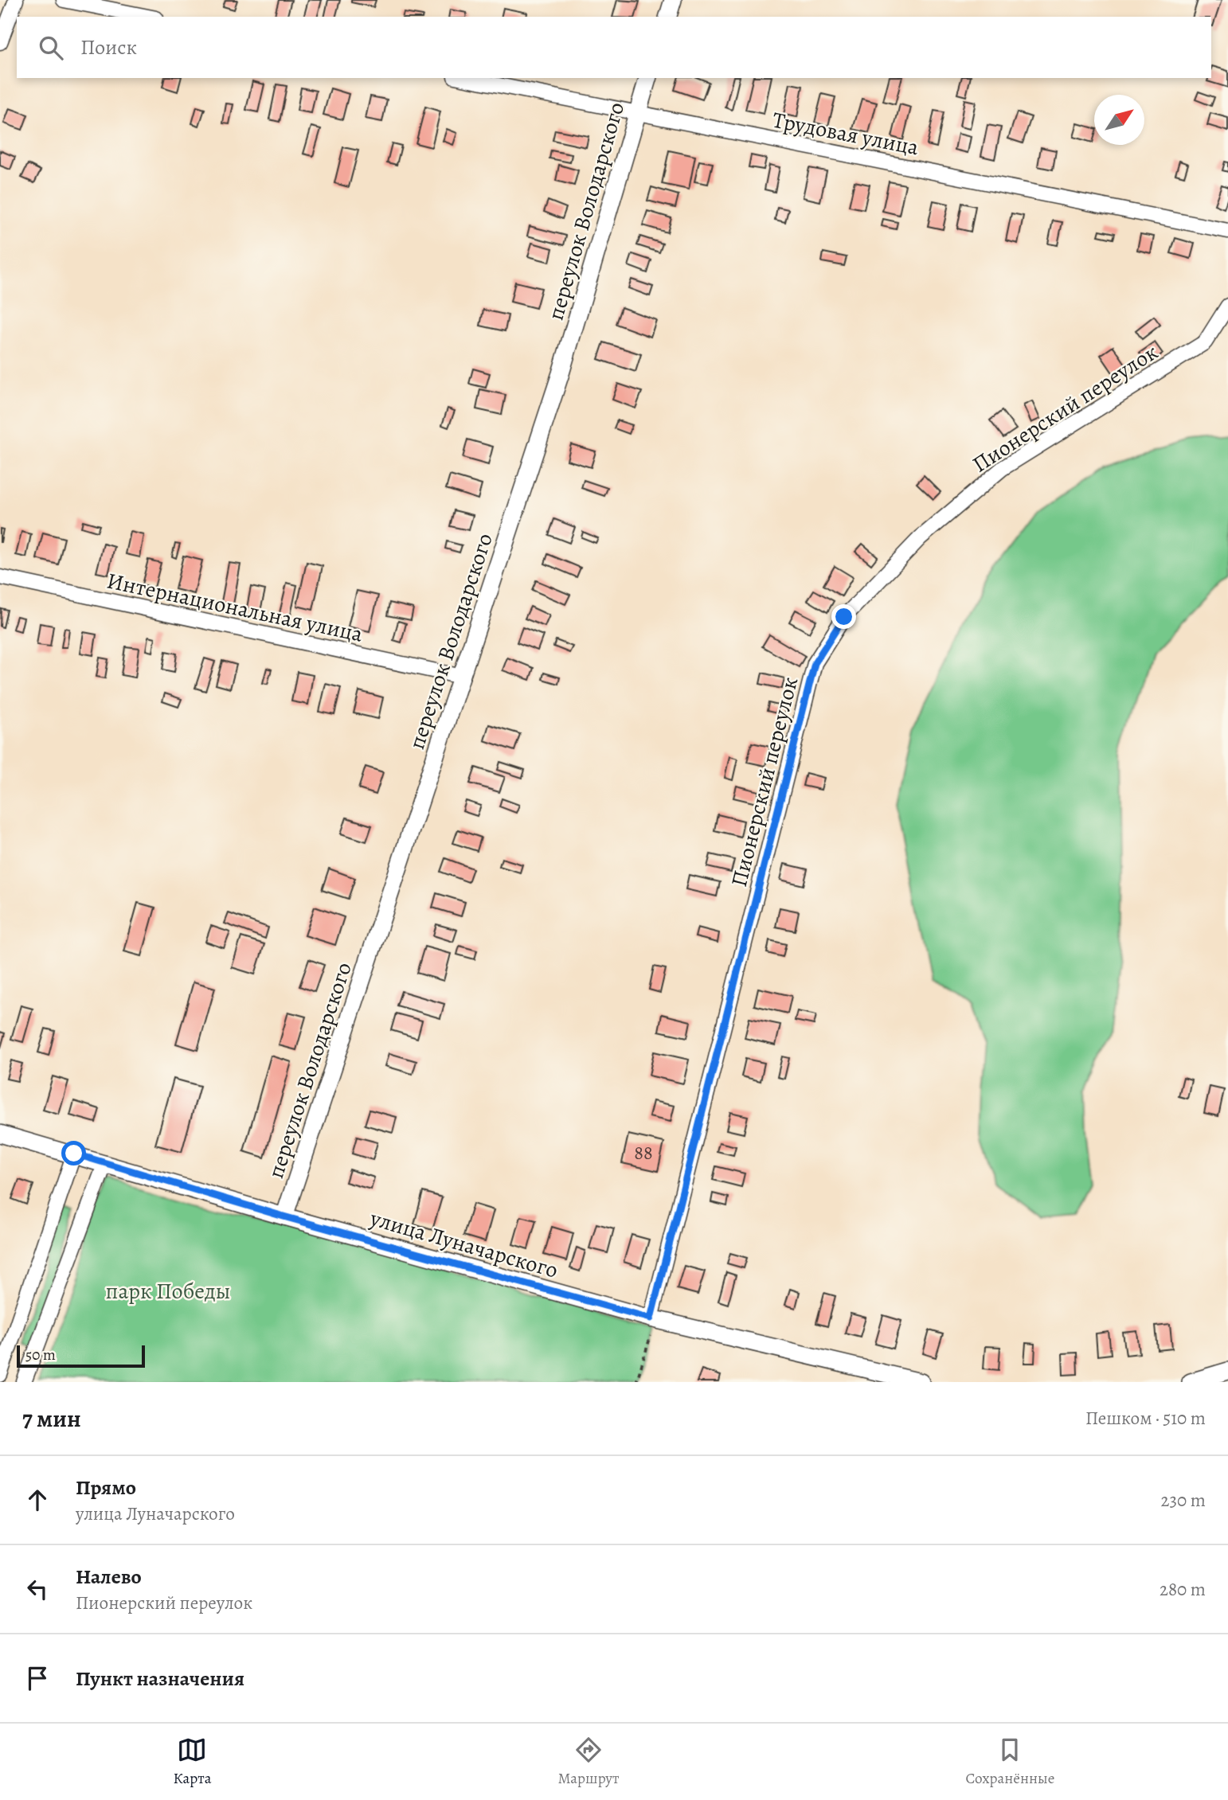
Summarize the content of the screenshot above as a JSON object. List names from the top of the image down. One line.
{"streets":{"street":["Трудовая улица","переулок Володарского","Пионерский переулок","Интернациональная улица","улица Луначарского"]},"crossings":[["Трудовая улица","переулок Володарского"],["переулок Володарского","Интернациональная улица"],["переулок Володарского","улица Луначарского"],["Пионерский переулок","улица Луначарского"]],"parks":["парк Победы"],"house_numbers":["88"],"scale_bar":"50 m","north":"top right","page":{"search":"Поиск","scale":"50 m","heading":["7 мин","Пешком · 510 m"],"list":[["Прямо","улица Луначарского","230 m"],["Налево","Пионерский переулок","280 m"],"Пункт назначения"],"nav":["Карта","Маршрут","Сохранённые"]}}
